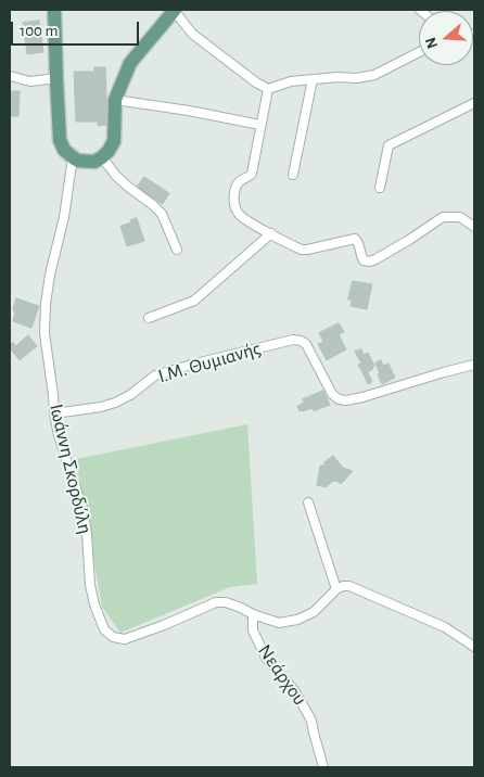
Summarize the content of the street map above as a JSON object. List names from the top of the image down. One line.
{"streets":{"street":["Ι.Μ. Θυμιανής","Ιωάννη Σκορδύλη","Νεάρχου"]},"crossings":[["Ι.Μ. Θυμιανής","Ιωάννη Σκορδύλη"],["Ιωάννη Σκορδύλη","Νεάρχου"]],"scale_bar":"100 m","north":"left"}
